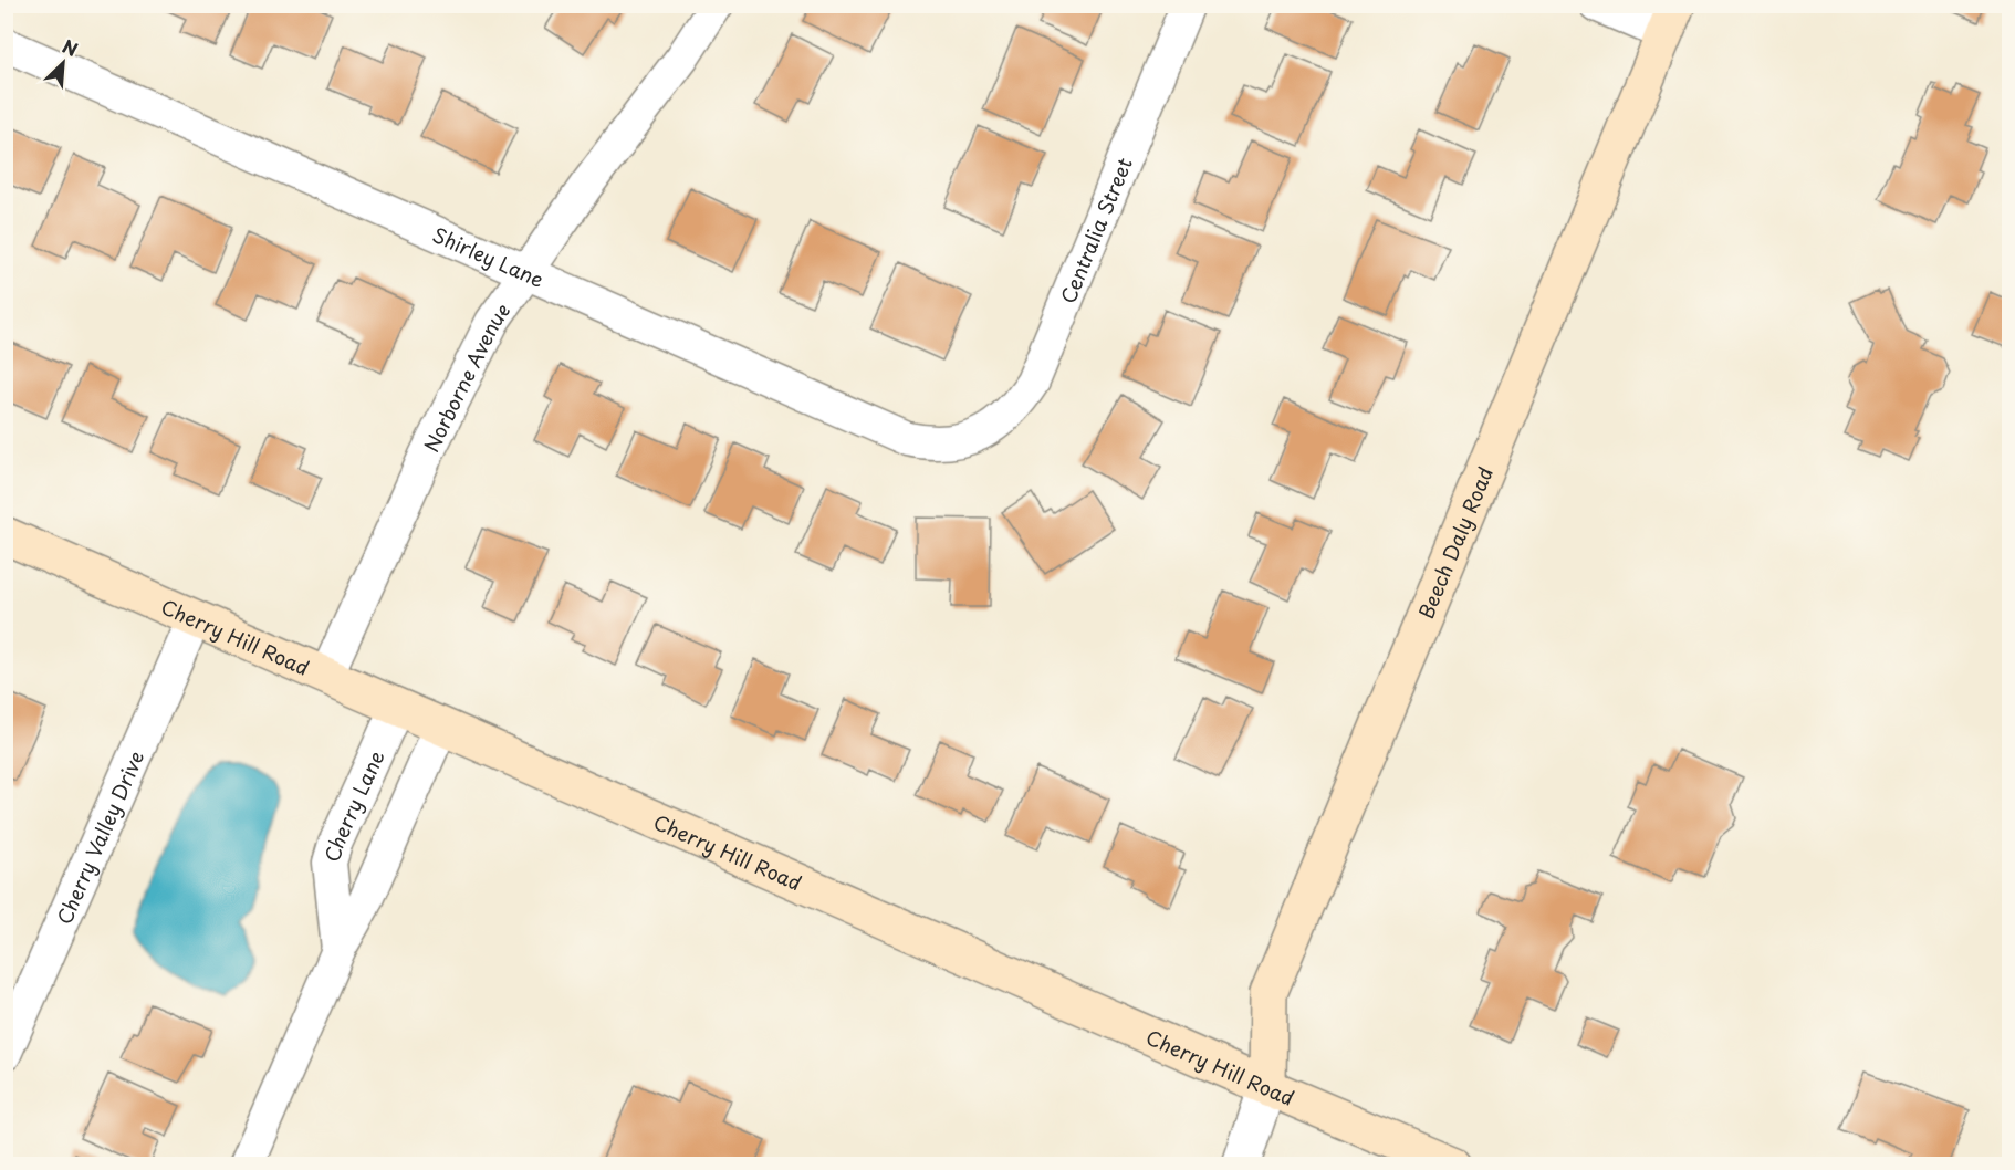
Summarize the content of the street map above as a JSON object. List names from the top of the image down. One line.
{"streets":{"main road":["Beech Daly Road","Cherry Hill Road"],"street":["Centralia Street","Shirley Lane","Norborne Avenue","Cherry Lane","Cherry Valley Drive"]},"crossings":[["Centralia Street","Shirley Lane"],["Shirley Lane","Norborne Avenue"],["Norborne Avenue","Cherry Hill Road"],["Beech Daly Road","Cherry Hill Road"],["Cherry Hill Road","Cherry Lane"],["Cherry Hill Road","Cherry Valley Drive"]],"north":"top right"}
